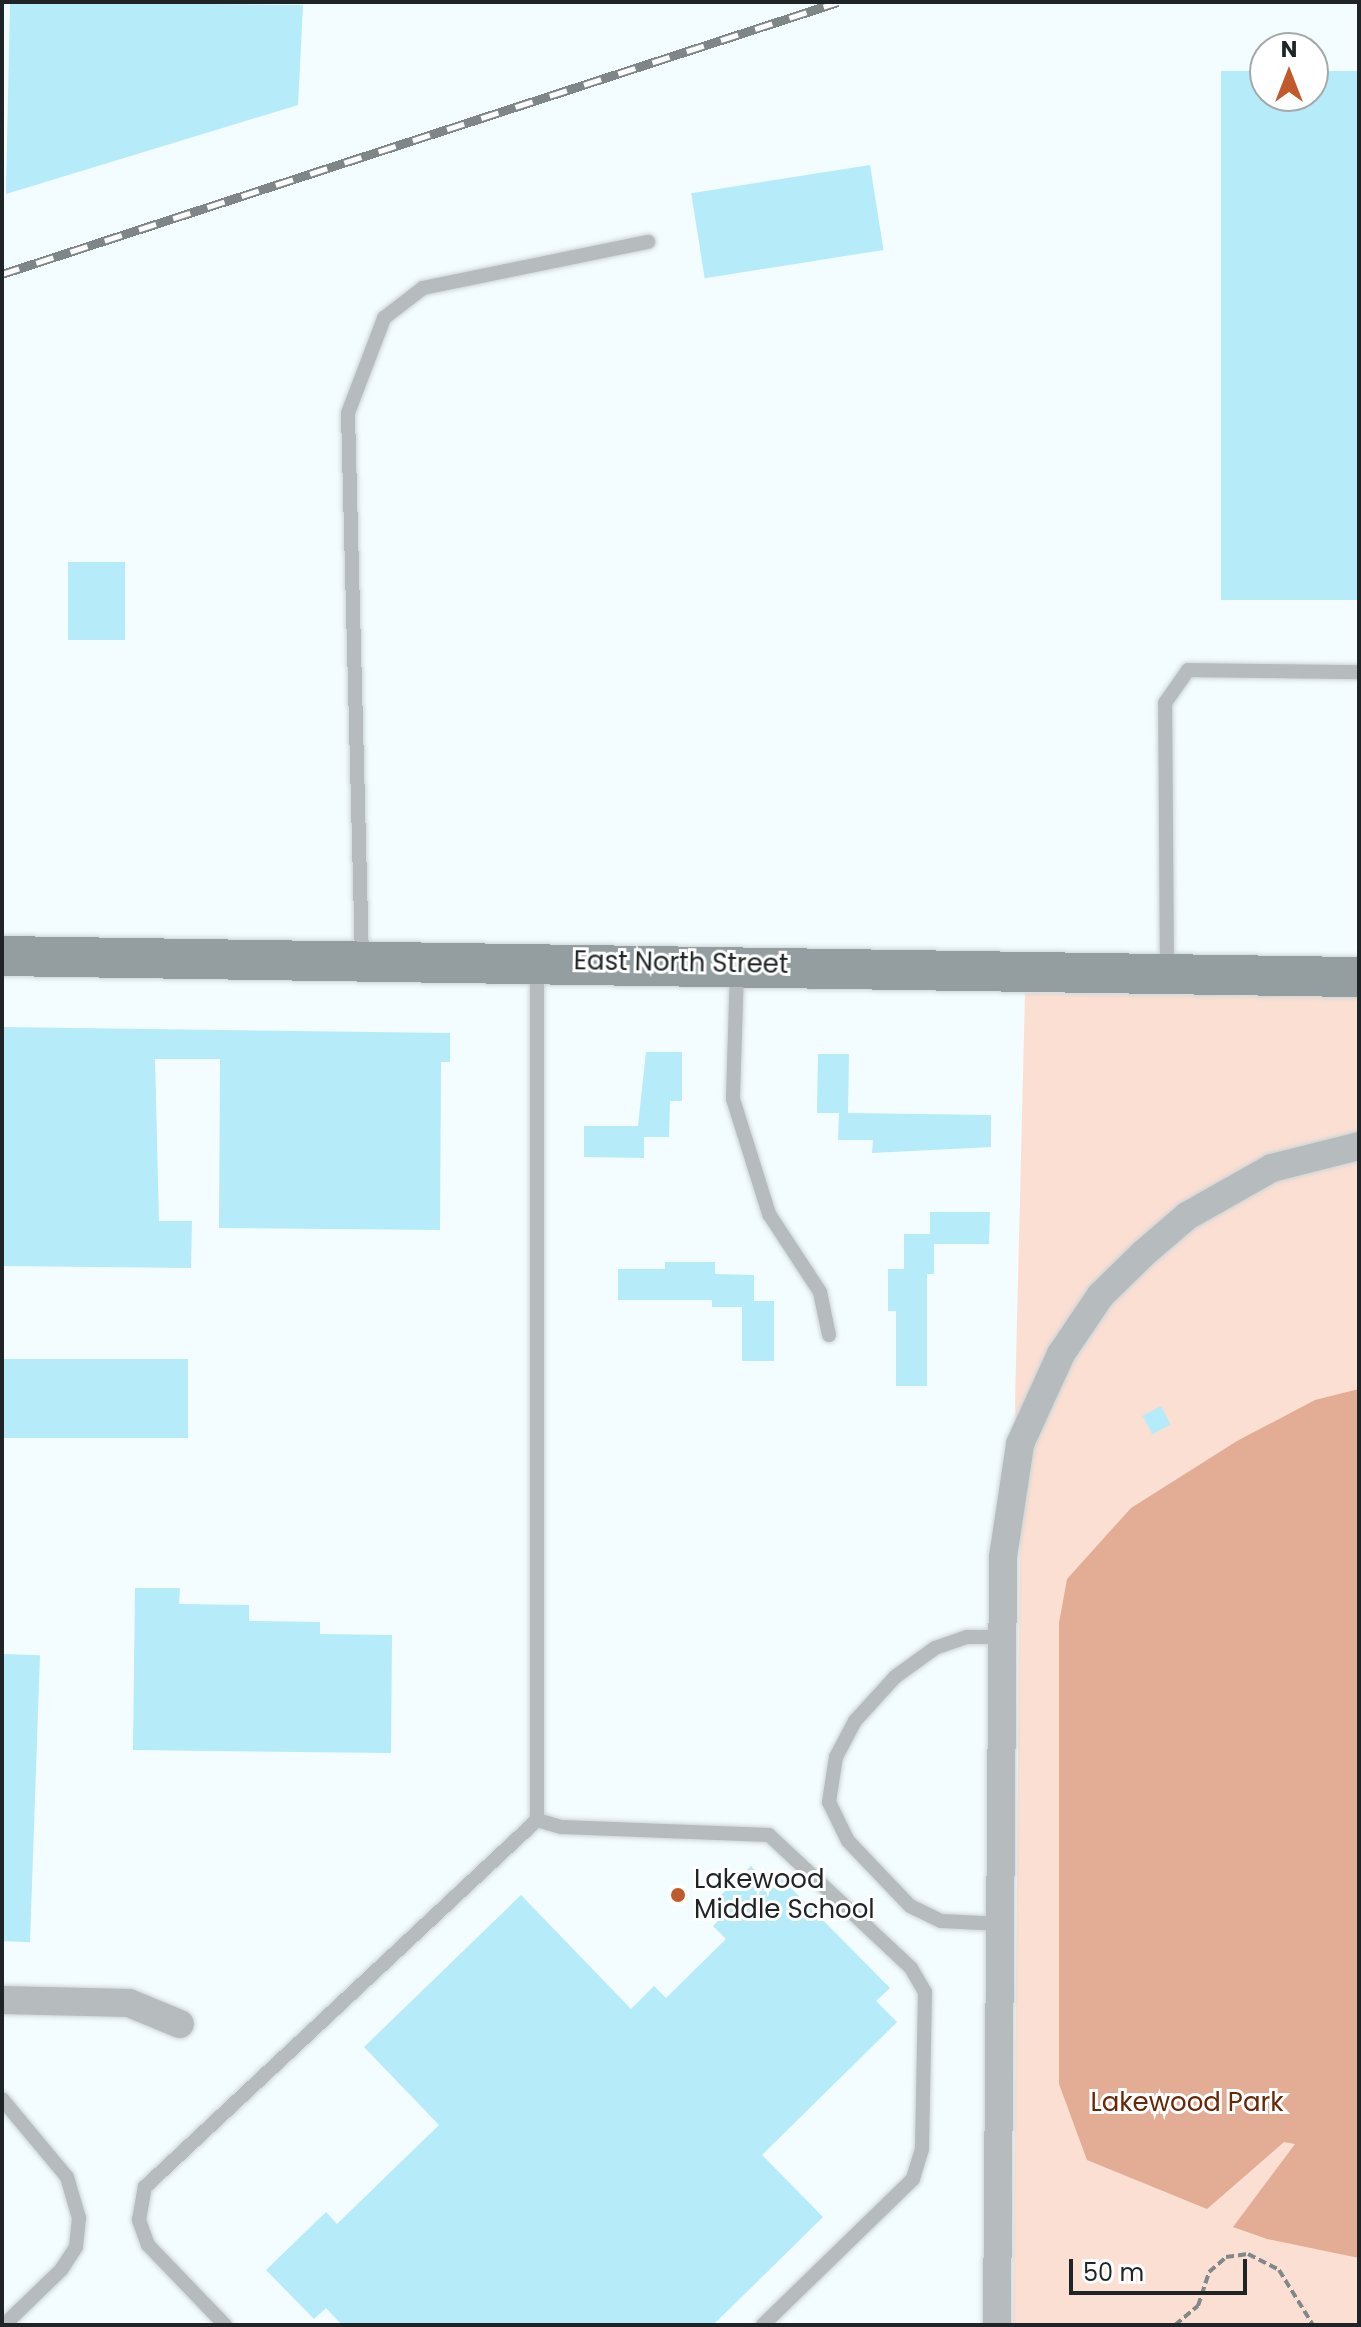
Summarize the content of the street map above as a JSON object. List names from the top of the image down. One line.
{"streets":{"street":["East North Street"]},"parks":["Lakewood Park"],"places":["Lakewood Middle School"],"scale_bar":"50 m","north":"top"}
